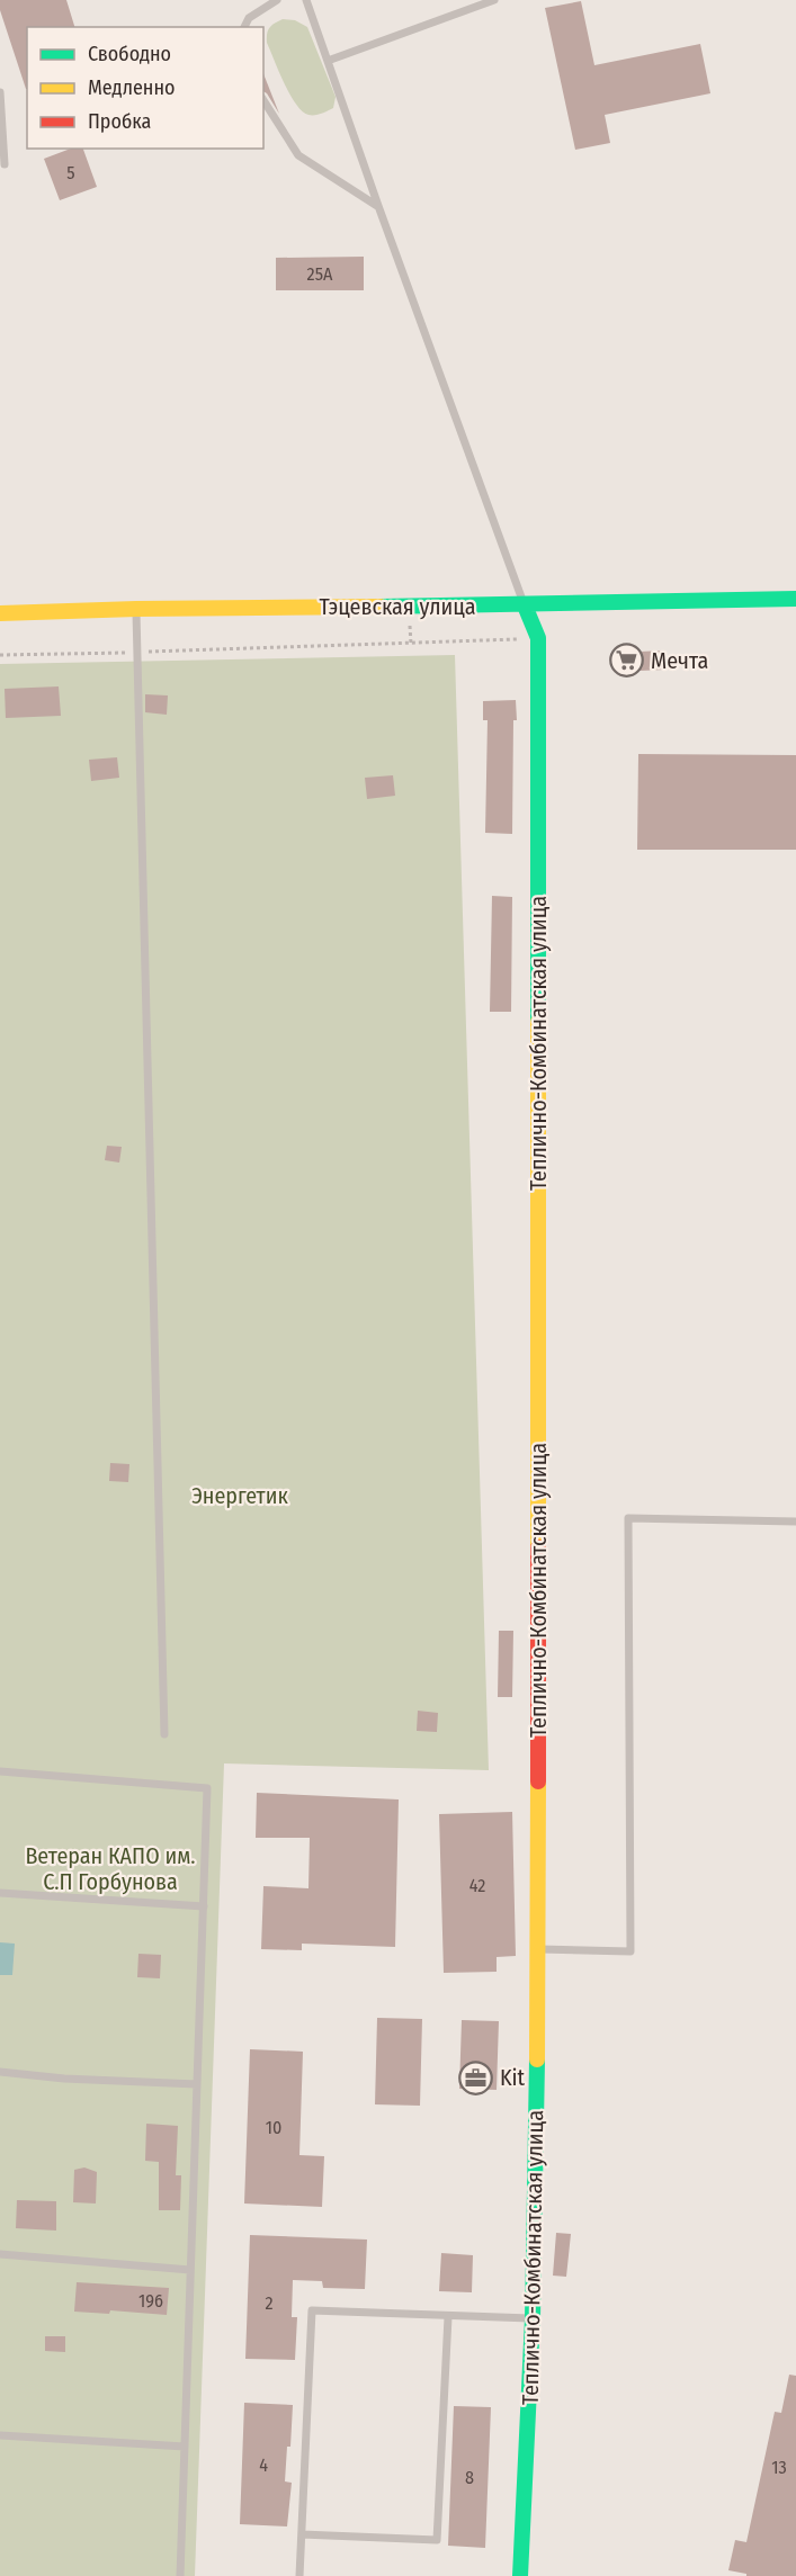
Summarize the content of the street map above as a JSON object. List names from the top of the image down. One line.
{"streets":{"street":["Тэцевская улица","Теплично-Комбинатская улица"]},"crossings":[["Тэцевская улица","Теплично-Комбинатская улица"]],"parks":["Энергетик","Ветеран КАПО им. С.П Горбунова"],"places":{"supermarket":["Мечта"],"office":["Kit"]},"house_numbers":["5","25А","42","10","196","2","4","13","8"],"legend":["Свободно","Медленно","Пробка"]}
